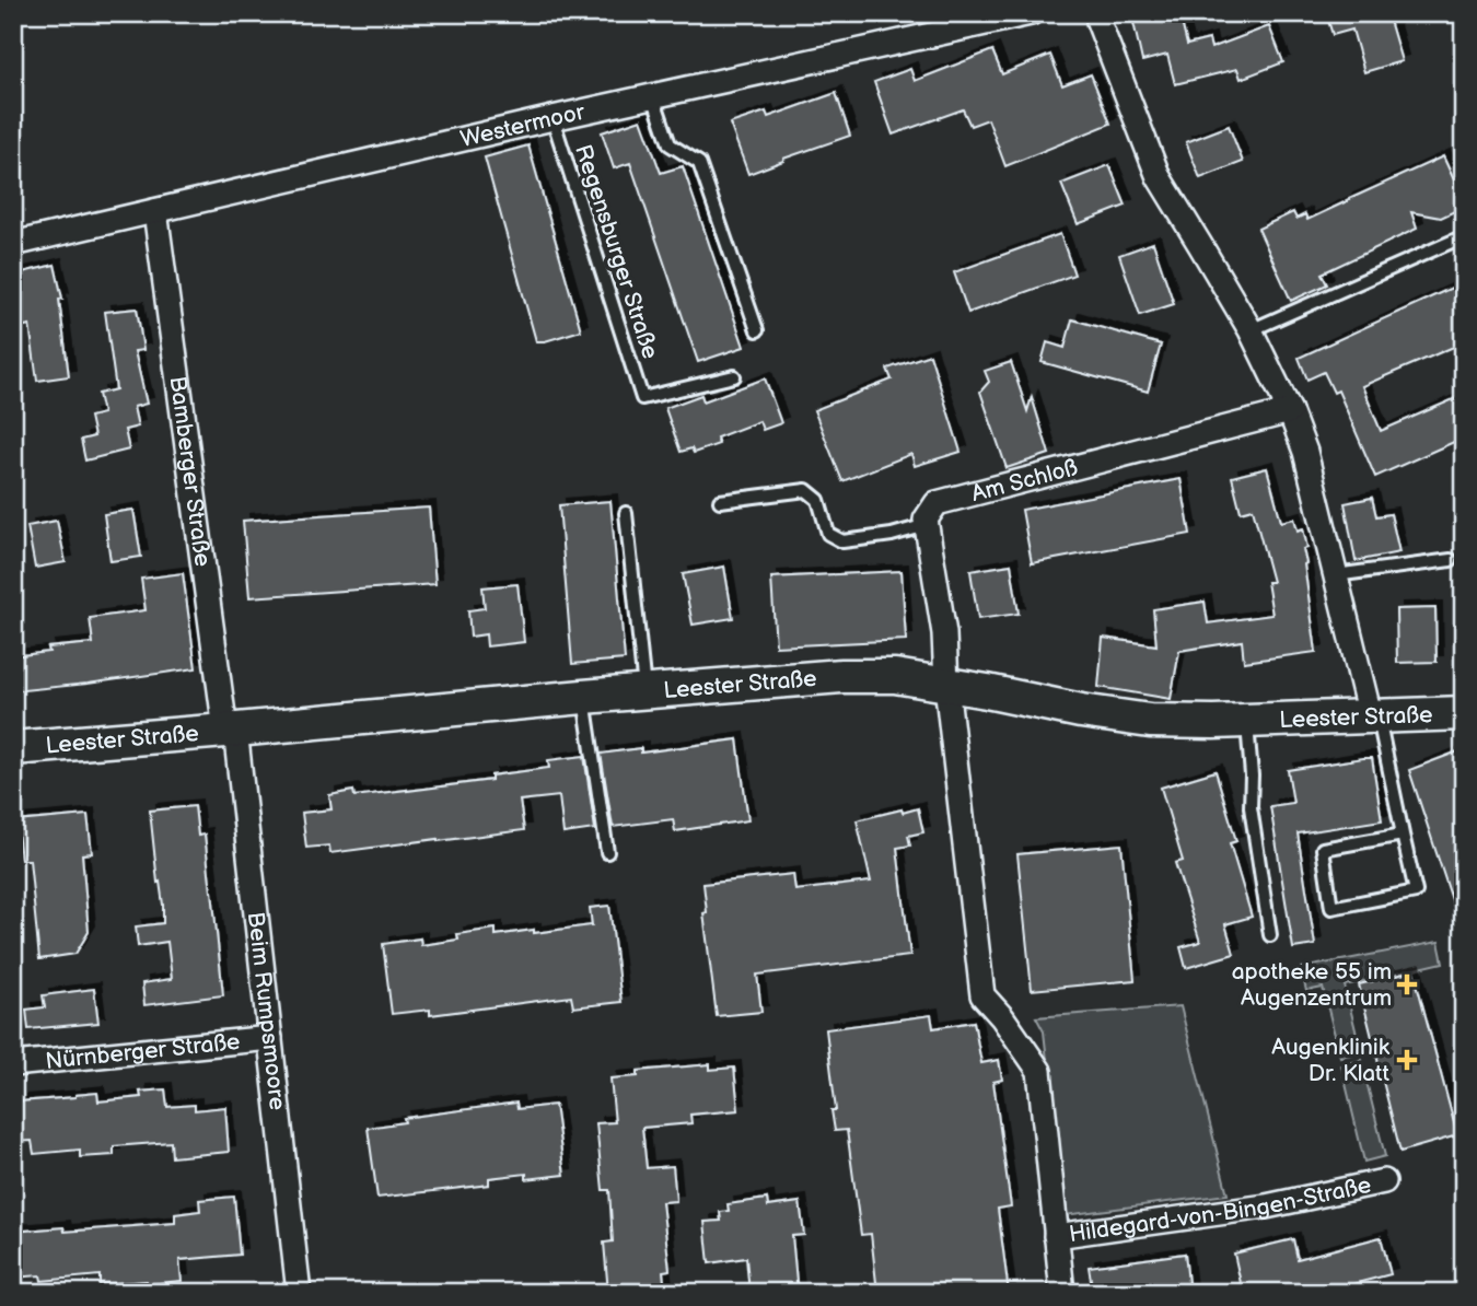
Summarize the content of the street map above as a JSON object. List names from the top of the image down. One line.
{"streets":{"street":["Westermoor","Bamberger Straße","Am Schloß","Leester Straße","Beim Rumpsmoore","Nürnberger Straße","Hildegard-von-Bingen-Straße"],"lane":["Regensburger Straße"]},"crossings":[["Westermoor","Regensburger Straße"],["Westermoor","Bamberger Straße"],["Bamberger Straße","Leester Straße"],["Bamberger Straße","Beim Rumpsmoore"],["Leester Straße","Beim Rumpsmoore"],["Leester Straße","Hildegard-von-Bingen-Straße"],["Beim Rumpsmoore","Nürnberger Straße"]],"places":{"health":["apotheke 55 im Augenzentrum","Augenklinik Dr. Klatt"]}}
